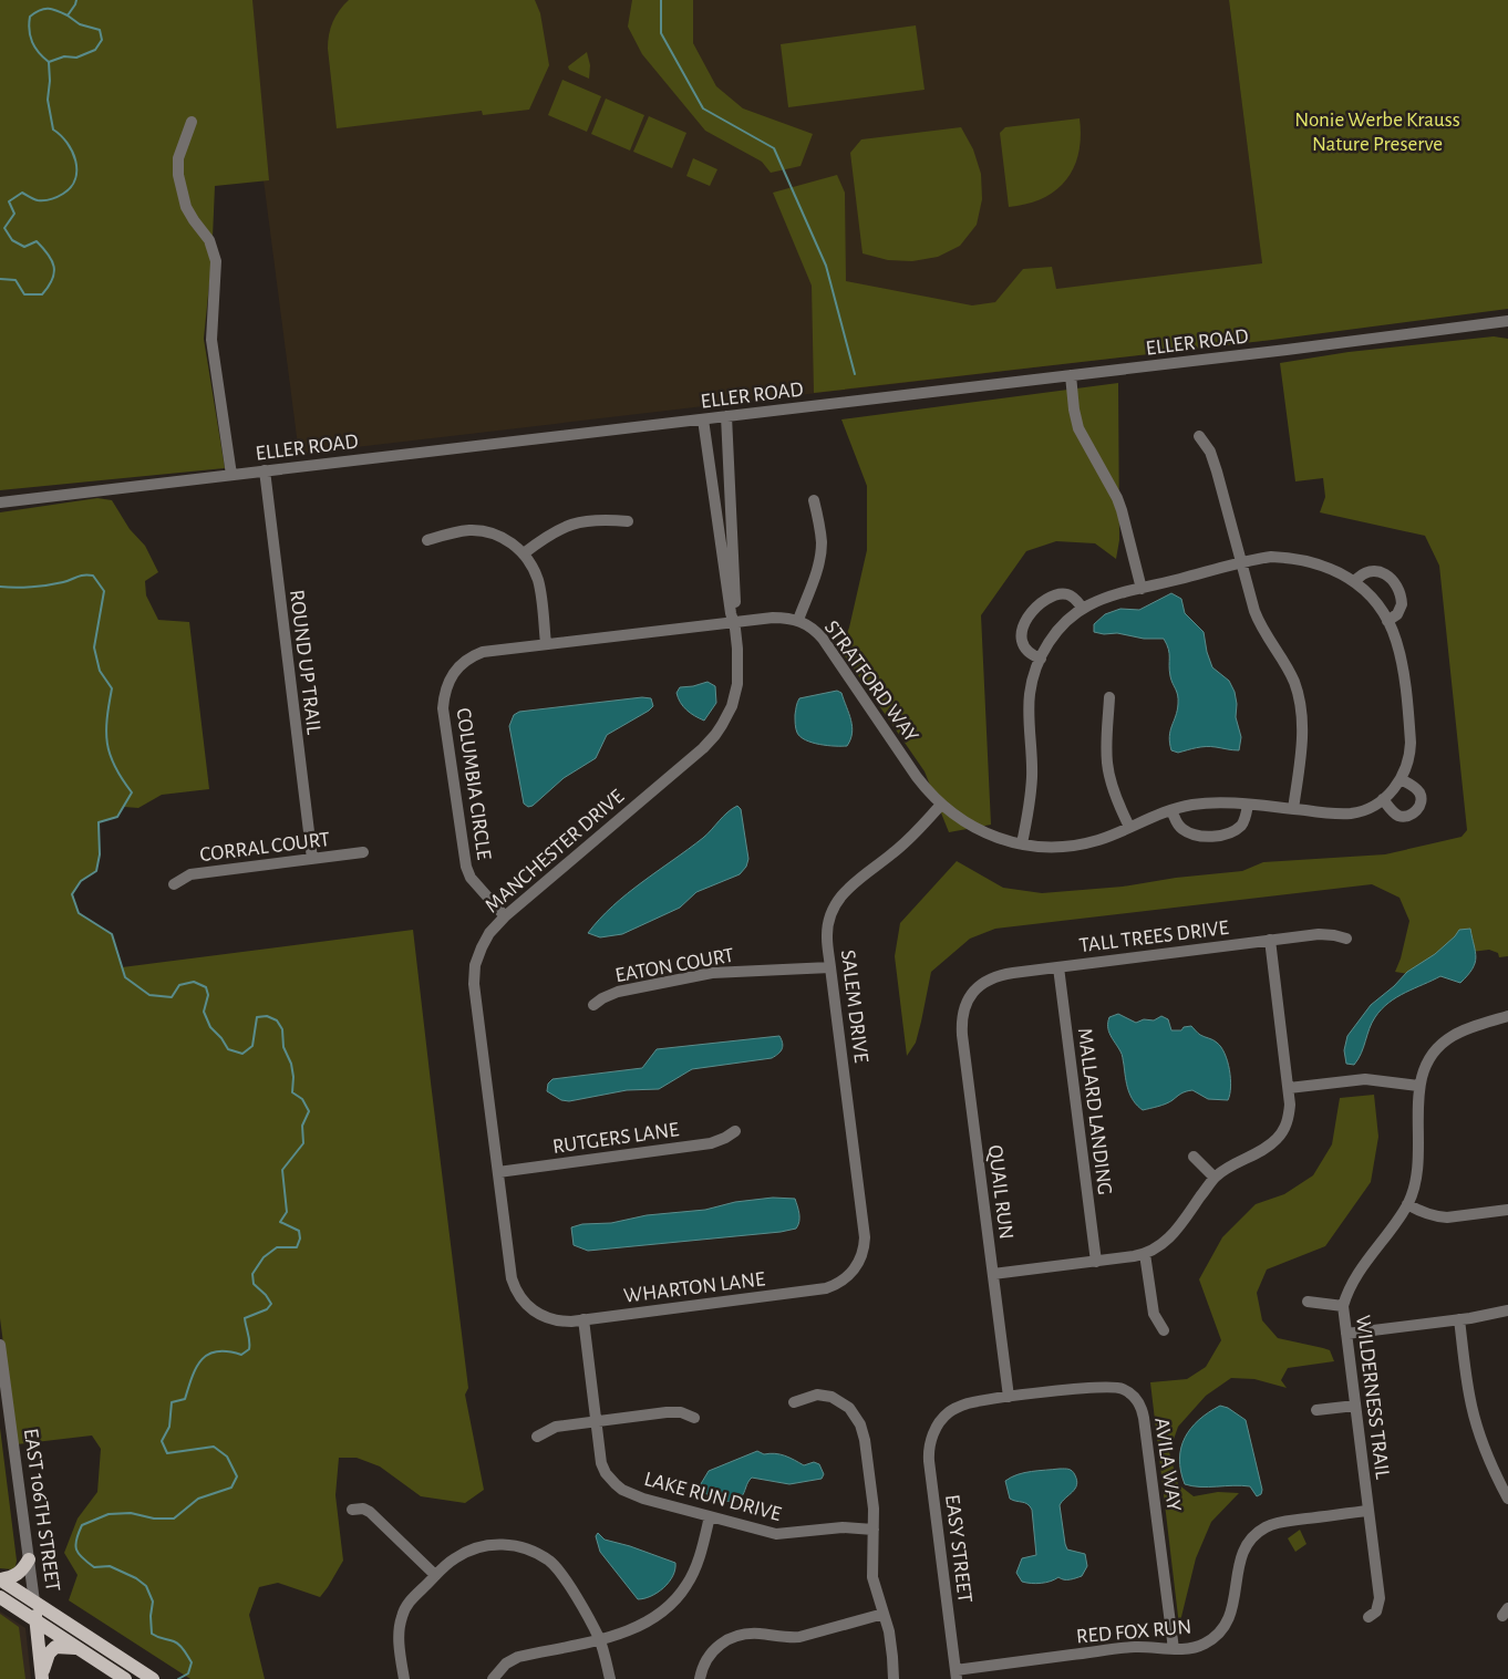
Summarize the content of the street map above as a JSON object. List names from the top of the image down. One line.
{"streets":{"main road":["EAST 106TH STREET"],"street":["ELLER ROAD","ROUND UP TRAIL","STRATFORD WAY","COLUMBIA CIRCLE","CORRAL COURT","MANCHESTER DRIVE","TALL TREES DRIVE","EATON COURT","SALEM DRIVE","MALLARD LANDING","RUTGERS LANE","QUAIL RUN","WHARTON LANE","WILDERNESS TRAIL","AVILA WAY","LAKE RUN DRIVE","EASY STREET","RED FOX RUN"]},"crossings":[["ELLER ROAD","ROUND UP TRAIL"],["ELLER ROAD","MANCHESTER DRIVE"],["ROUND UP TRAIL","CORRAL COURT"],["STRATFORD WAY","COLUMBIA CIRCLE"],["STRATFORD WAY","MANCHESTER DRIVE"],["STRATFORD WAY","SALEM DRIVE"],["COLUMBIA CIRCLE","MANCHESTER DRIVE"],["MANCHESTER DRIVE","RUTGERS LANE"],["MANCHESTER DRIVE","WHARTON LANE"],["TALL TREES DRIVE","MALLARD LANDING"],["TALL TREES DRIVE","QUAIL RUN"],["EATON COURT","SALEM DRIVE"],["SALEM DRIVE","WHARTON LANE"],["QUAIL RUN","AVILA WAY"],["WHARTON LANE","LAKE RUN DRIVE"],["WILDERNESS TRAIL","RED FOX RUN"],["AVILA WAY","EASY STREET"],["AVILA WAY","RED FOX RUN"],["EASY STREET","RED FOX RUN"]],"parks":["Nonie Werbe Krauss Nature Preserve"]}
